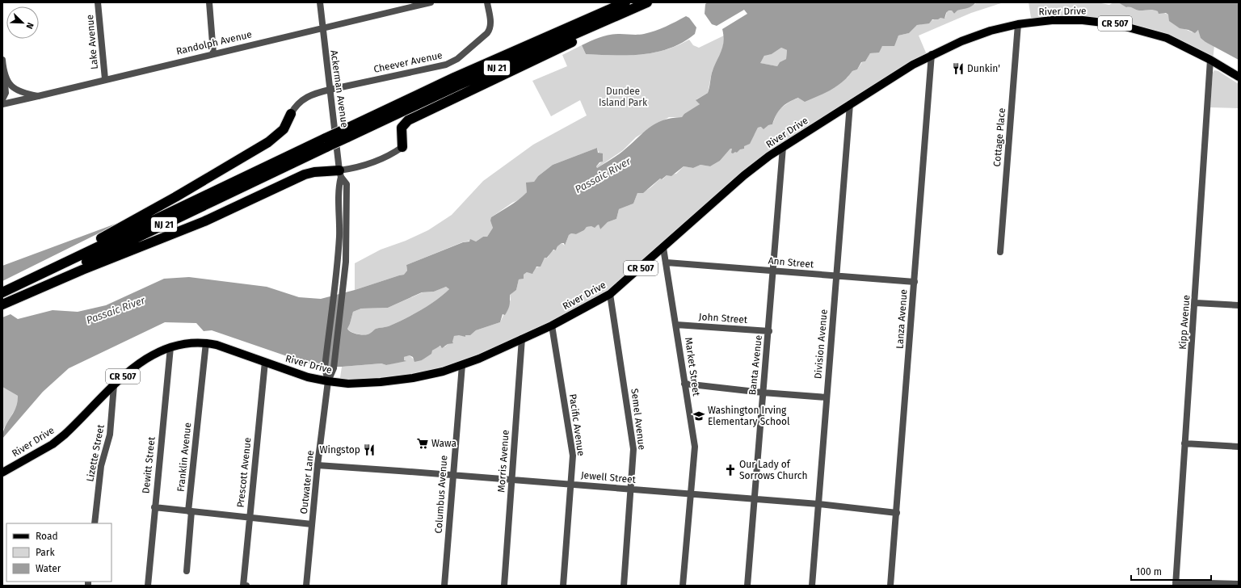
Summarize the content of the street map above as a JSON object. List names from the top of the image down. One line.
{"streets":{"highway":["NJ 21"],"main road":["River Drive","CR 507"],"street":["Lake Avenue","Randolph Avenue","Cheever Avenue","Ackerman Avenue","Cottage Place","Ann Street","John Street","Lanza Avenue","Kipp Avenue","Division Avenue","Banta Avenue","Market Street","Semel Avenue","Pacific Avenue","Lizette Street","Franklin Avenue","Morris Avenue","Dewitt Street","Prescott Avenue","Jewell Street","Outwater Lane","Columbus Avenue"]},"crossings":[["River Drive","Cottage Place"],["River Drive","Lanza Avenue"],["River Drive","Kipp Avenue"],["River Drive","Division Avenue"],["River Drive","Banta Avenue"],["River Drive","Market Street"],["River Drive","Semel Avenue"],["River Drive","Pacific Avenue"],["River Drive","Lizette Street"],["River Drive","Franklin Avenue"],["River Drive","Morris Avenue"],["River Drive","Dewitt Street"],["River Drive","Prescott Avenue"],["River Drive","Outwater Lane"],["River Drive","Columbus Avenue"],["Lake Avenue","Randolph Avenue"],["Randolph Avenue","Ackerman Avenue"],["Cheever Avenue","Ackerman Avenue"],["Ackerman Avenue","Outwater Lane"],["Ann Street","Lanza Avenue"],["Ann Street","Division Avenue"],["Ann Street","Banta Avenue"],["Ann Street","Market Street"],["John Street","Banta Avenue"],["John Street","Market Street"],["Lanza Avenue","Jewell Street"],["Division Avenue","Jewell Street"],["Banta Avenue","Jewell Street"],["Market Street","Jewell Street"],["Semel Avenue","Jewell Street"],["Pacific Avenue","Jewell Street"],["Morris Avenue","Jewell Street"],["Jewell Street","Outwater Lane"],["Jewell Street","Columbus Avenue"]],"water":["Passaic River"],"parks":["Dundee Island Park"],"places":{"restaurant":["Dunkin'","Wingstop"],"school or university":["Washington Irving Elementary School"],"supermarket":["Wawa"],"church":["Our Lady of Sorrows Church"]},"legend":["Road","Park","Water"],"scale_bar":"100 m","north":"bottom right"}
